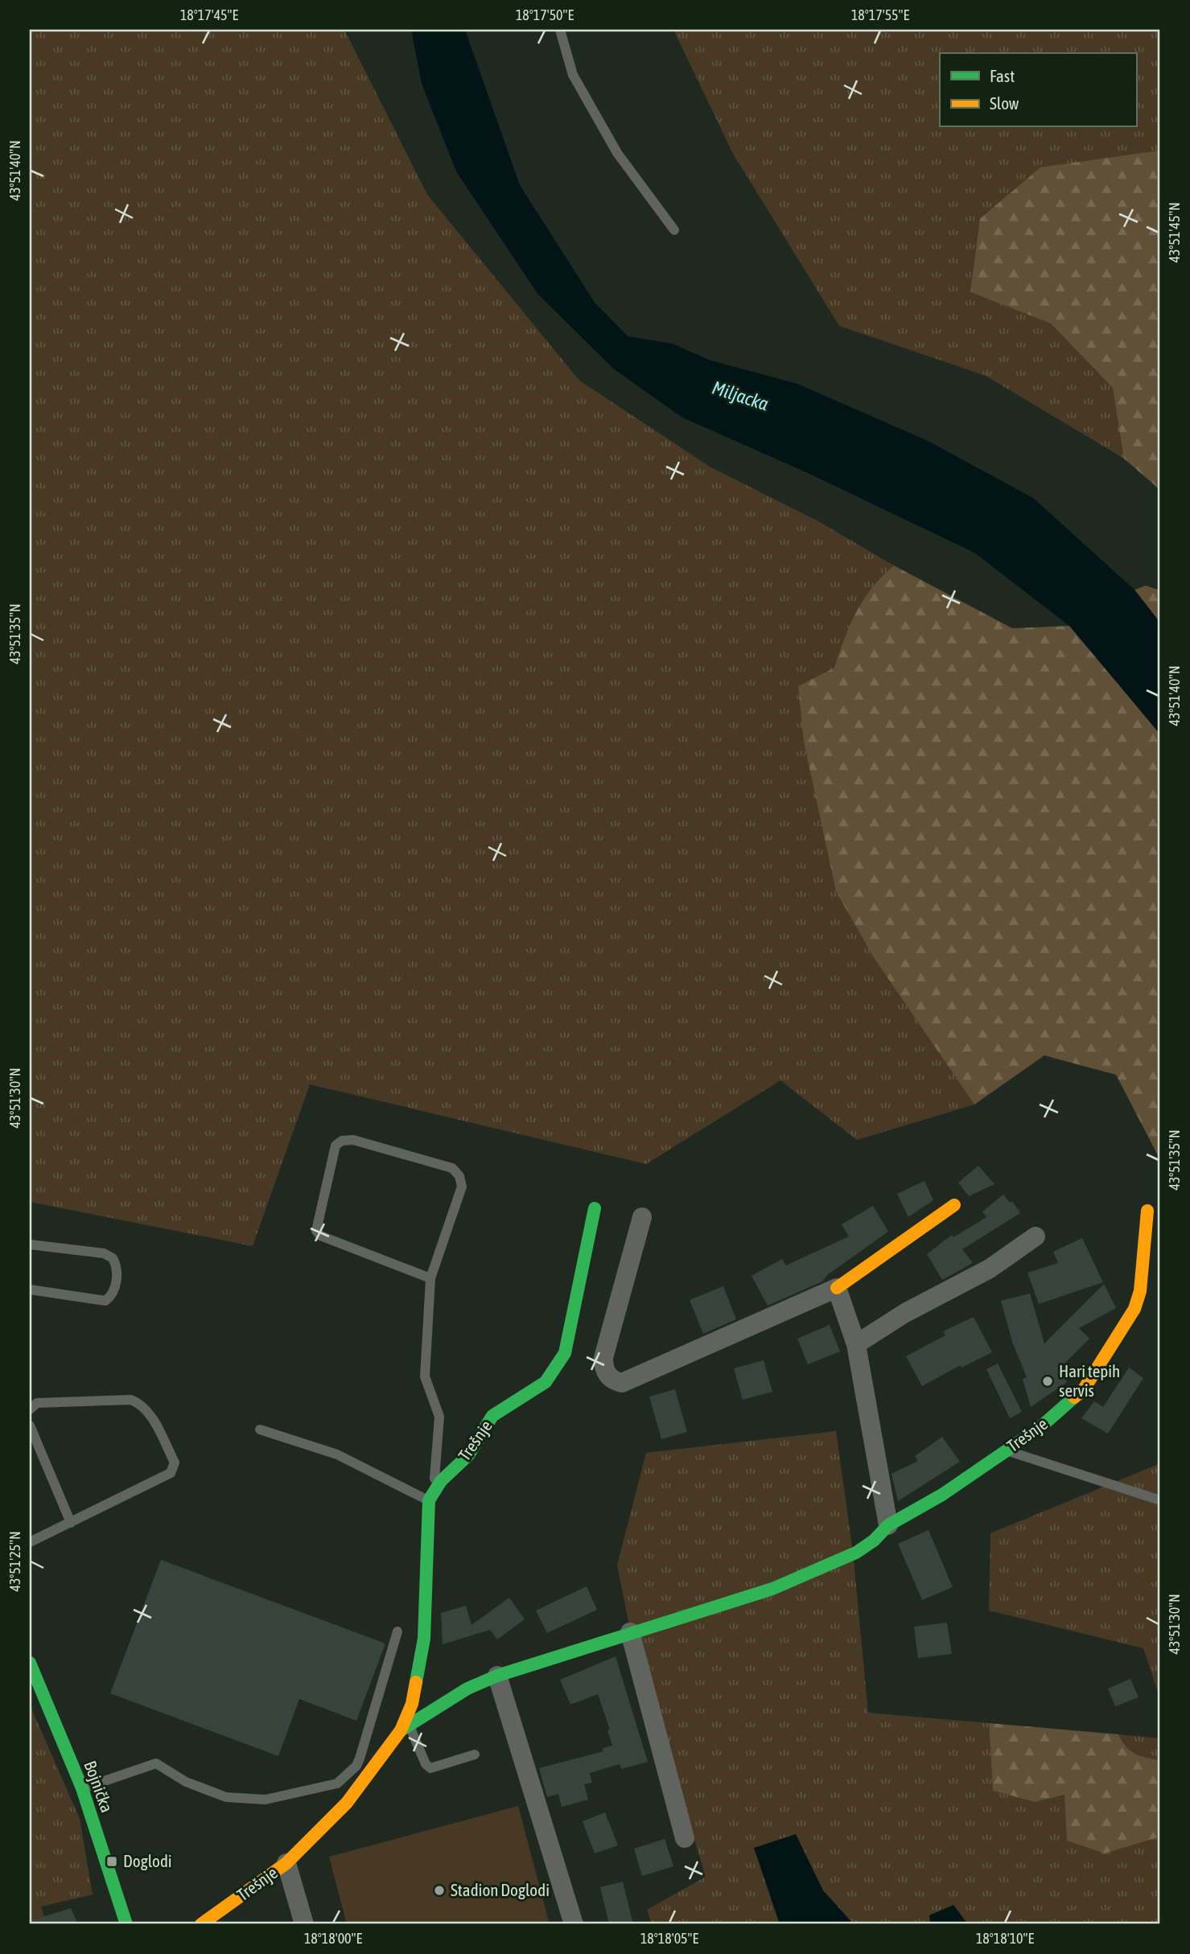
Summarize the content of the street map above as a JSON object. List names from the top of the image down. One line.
{"streets":{"street":["Trešnje","Bojnička"]},"water":["Miljacka"],"places":{"other":["Hari tepih servis","Stadion Doglodi"],"transit":["Doglodi"]},"legend":["Fast","Slow"],"coordinates":["18°17'45\"E","18°17'50\"E","18°17'55\"E","43°51'40\"N","43°51'45\"N","43°51'35\"N","43°51'30\"N","43°51'25\"N","18°18'00\"E","18°18'05\"E","18°18'10\"E"]}
